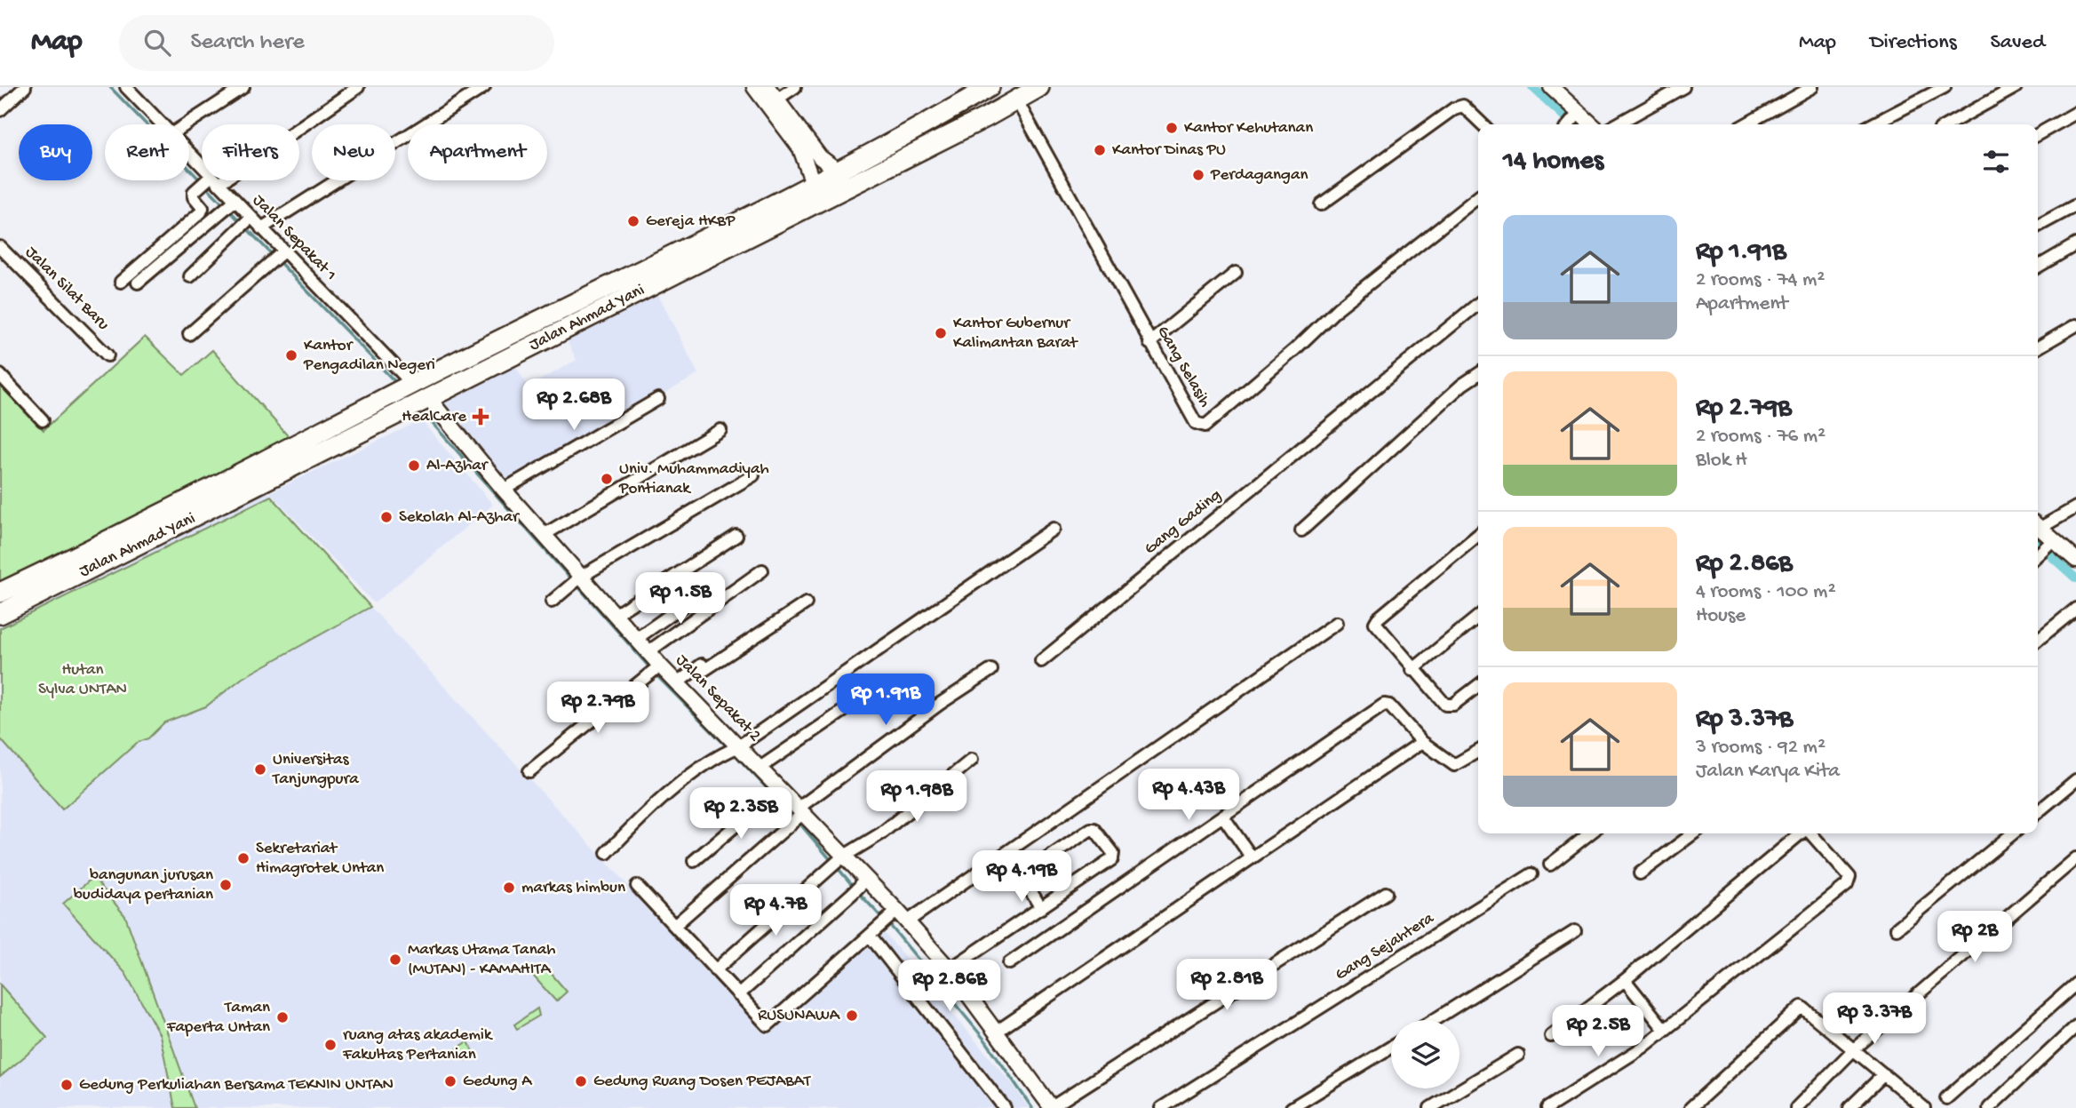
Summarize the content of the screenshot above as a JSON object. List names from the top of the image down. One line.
{"streets":{"highway":["Jalan Ahmad Yani"],"street":["Jalan Sepakat 1","Jalan Silat Baru","Gang Selasih","Gang Gading","Jalan Sepakat 2","Gang Sejahtera"]},"crossings":[["Jalan Sepakat 1","Jalan Ahmad Yani"],["Jalan Ahmad Yani","Gang Selasih"],["Jalan Ahmad Yani","Jalan Sepakat 2"]],"parks":["Hutan Sylva UNTAN"],"places":{"other":["Kantor Kehutanan","Kantor Dinas PU","Perdagangan","Gereja HKBP","Kantor Gubernur Kalimantan Barat","Kantor Pengadilan Negeri","Al-Azhar","Univ. Muhammadiyah Pontianak","Sekolah Al-Azhar","Universitas Tanjungpura","Sekretariat Himagrotek Untan","bangunan jurusan budidaya pertanian","markas himbun","Markas Utama Tanah (MUTAN) - KAMAHITA","RUSUNAWA","Taman Faperta Untan","ruang atas akademik Fakultas Pertanian","Gedung A","Gedung Ruang Dosen PEJABAT","Gedung Perkuliahan Bersama TEKNIN UNTAN"],"health":["HealCare"]},"page":{"header":"Map","search":"Search here","nav":["Map","Directions","Saved"],"chip":["Buy","Rent","Filters","New","Apartment"],"heading":"14 homes","list":[{"name":"Rp 1.91B","note":"2 rooms · 74 m² · Apartment"},{"name":"Rp 2.79B","note":"2 rooms · 76 m² · Blok H"},{"name":"Rp 2.86B","note":"4 rooms · 100 m² · House"},{"name":"Rp 3.37B","note":"3 rooms · 92 m² · Jalan Karya Kita"}],"price":["Rp 2.68B","Rp 1.5B","Rp 1.91B","Rp 2.79B","Rp 4.43B","Rp 1.98B","Rp 2.35B","Rp 4.19B","Rp 4.7B","Rp 2B","Rp 2.81B","Rp 2.86B","Rp 3.37B","Rp 2.5B"]}}
